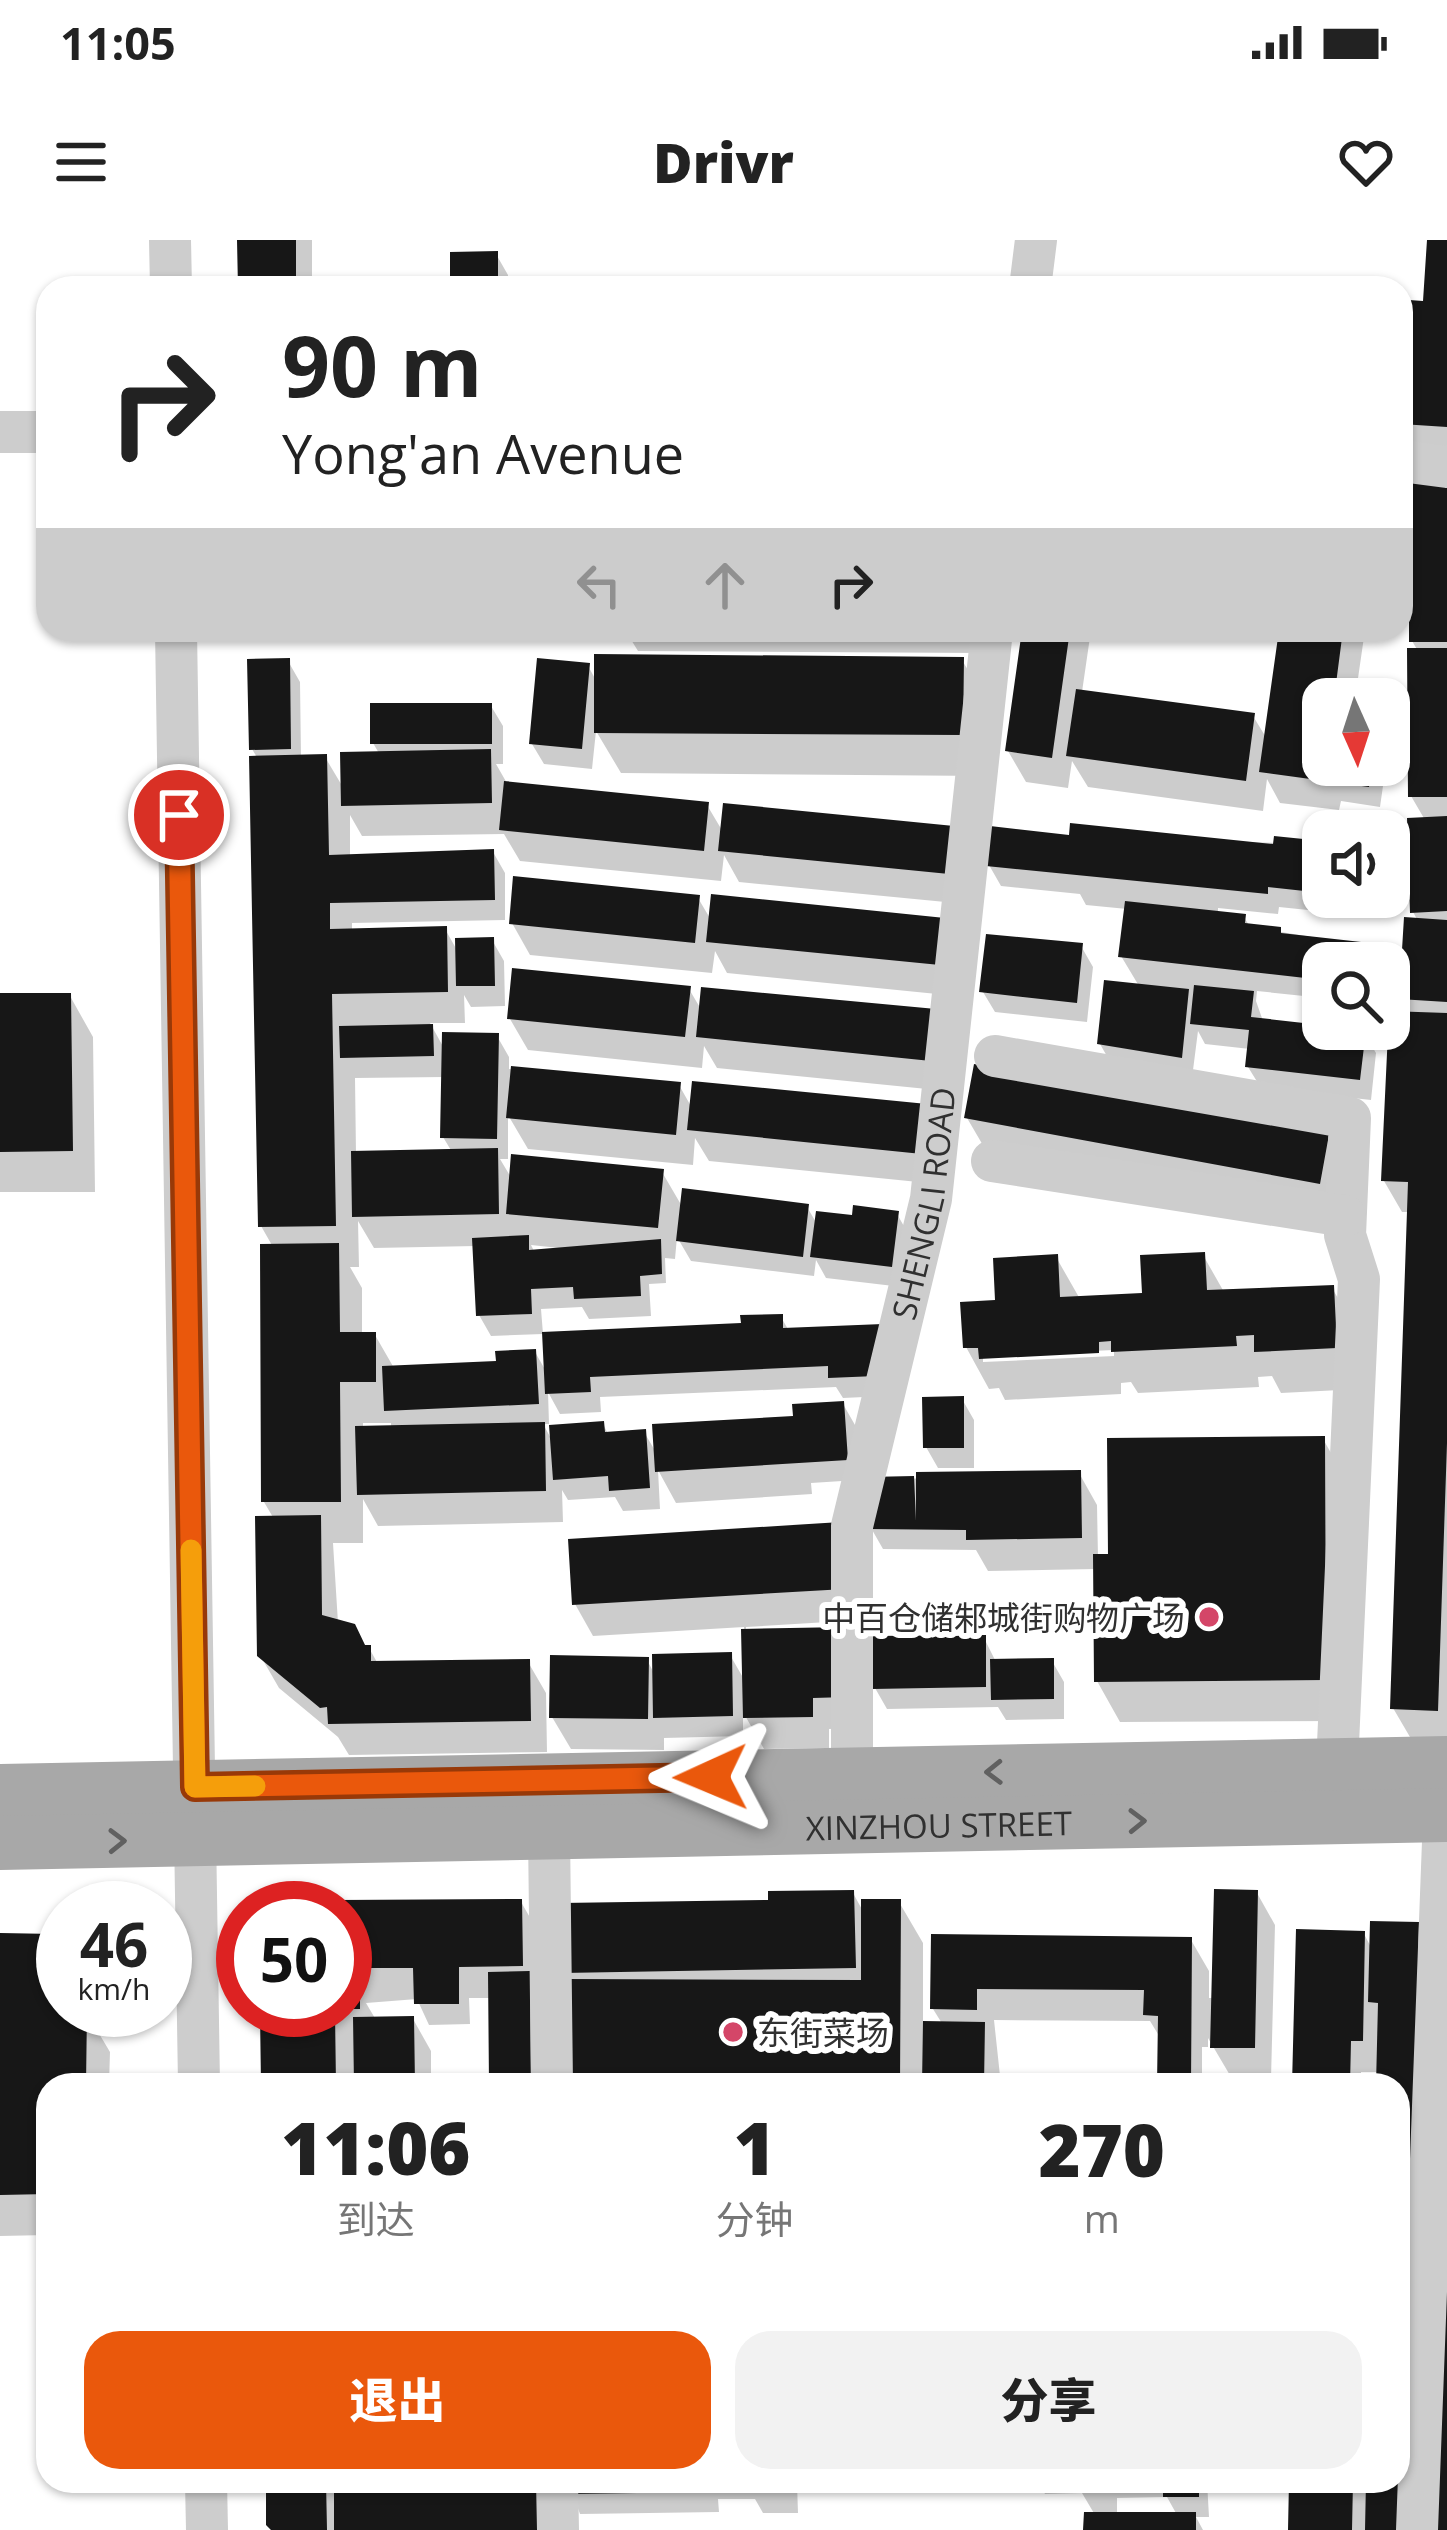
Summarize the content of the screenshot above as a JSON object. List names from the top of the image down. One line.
{"streets":{"main road":["XINZHOU STREET"],"street":["SHENGLI ROAD"]},"crossings":[["SHENGLI ROAD","XINZHOU STREET"]],"places":["中百仓储邾城街购物广场","东街菜场"],"north":"bottom","page":{"status":"11:05","header":"Drivr","turn":["90 m","Yong'an Avenue"],"speed":"46 km/h","limit":"50","eta":["11:06","到达","1","分钟","270","m"],"buttons":["退出","分享"]}}
